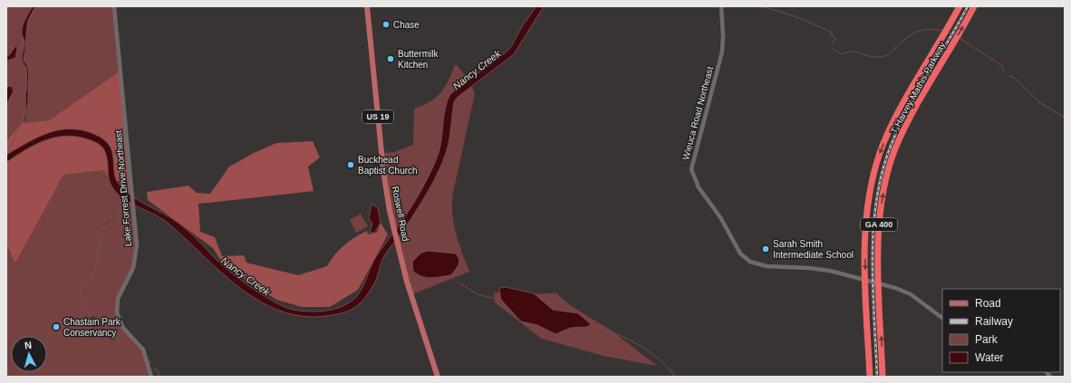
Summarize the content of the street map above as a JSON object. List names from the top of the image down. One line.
{"streets":{"highway":["T Harvey Mathis Parkway","GA 400"],"main road":["US 19","Roswell Road"],"street":["Wieuca Road Northeast","Lake Forrest Drive Northeast"]},"water":["Nancy Creek"],"places":["Chase","Buttermilk Kitchen","Buckhead Baptist Church","Sarah Smith Intermediate School","Chastain Park Conservancy"],"legend":["Road","Railway","Park","Water"],"north":"top"}
